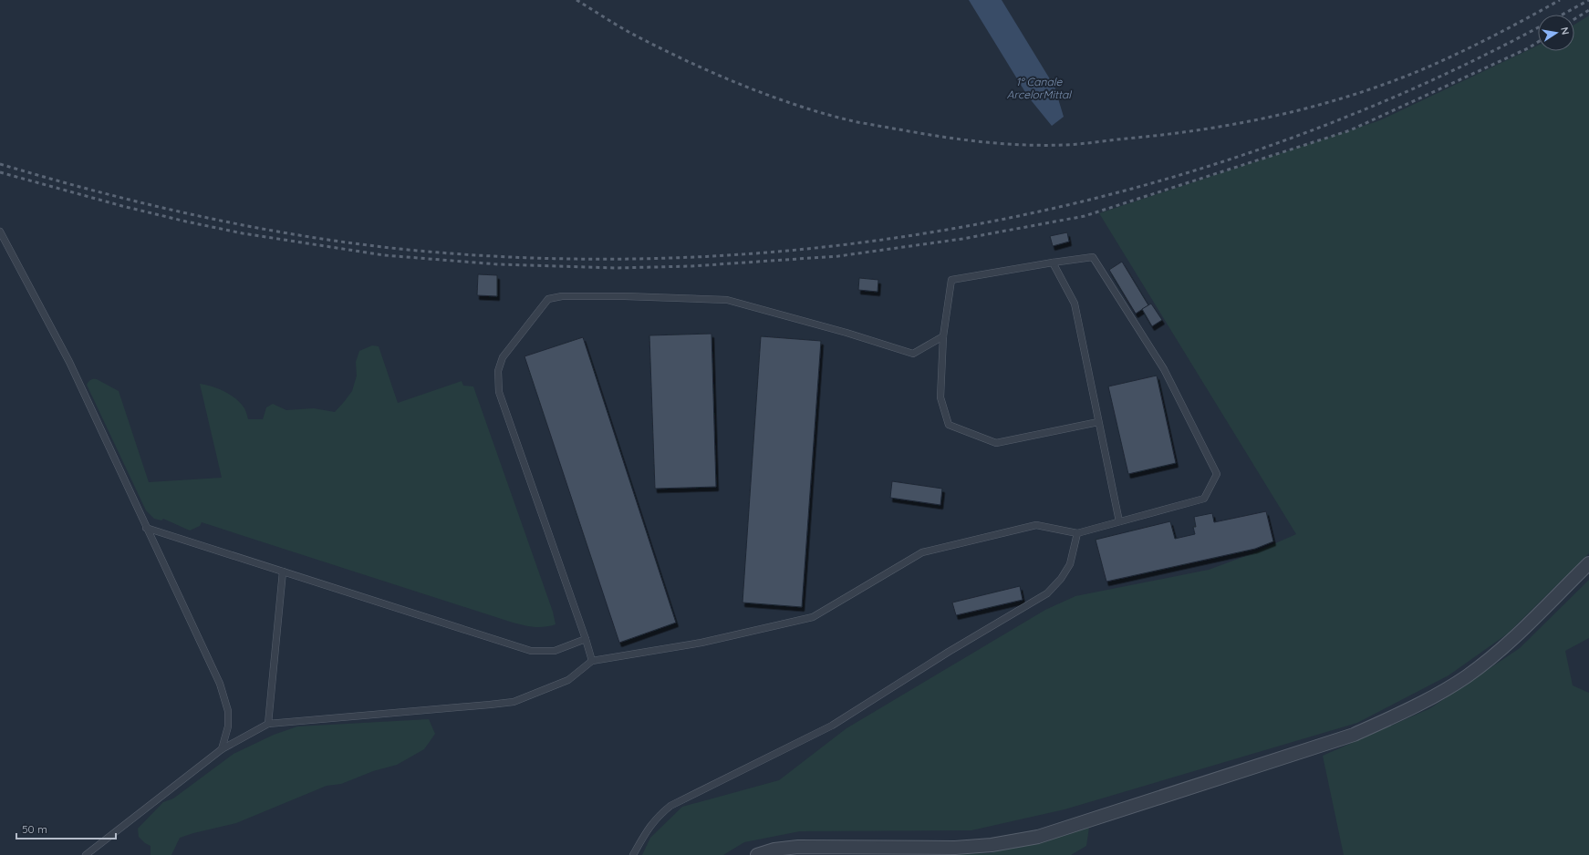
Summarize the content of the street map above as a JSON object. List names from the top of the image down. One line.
{"water":["1° Canale ArcelorMittal"],"scale_bar":"50 m","north":"right"}
